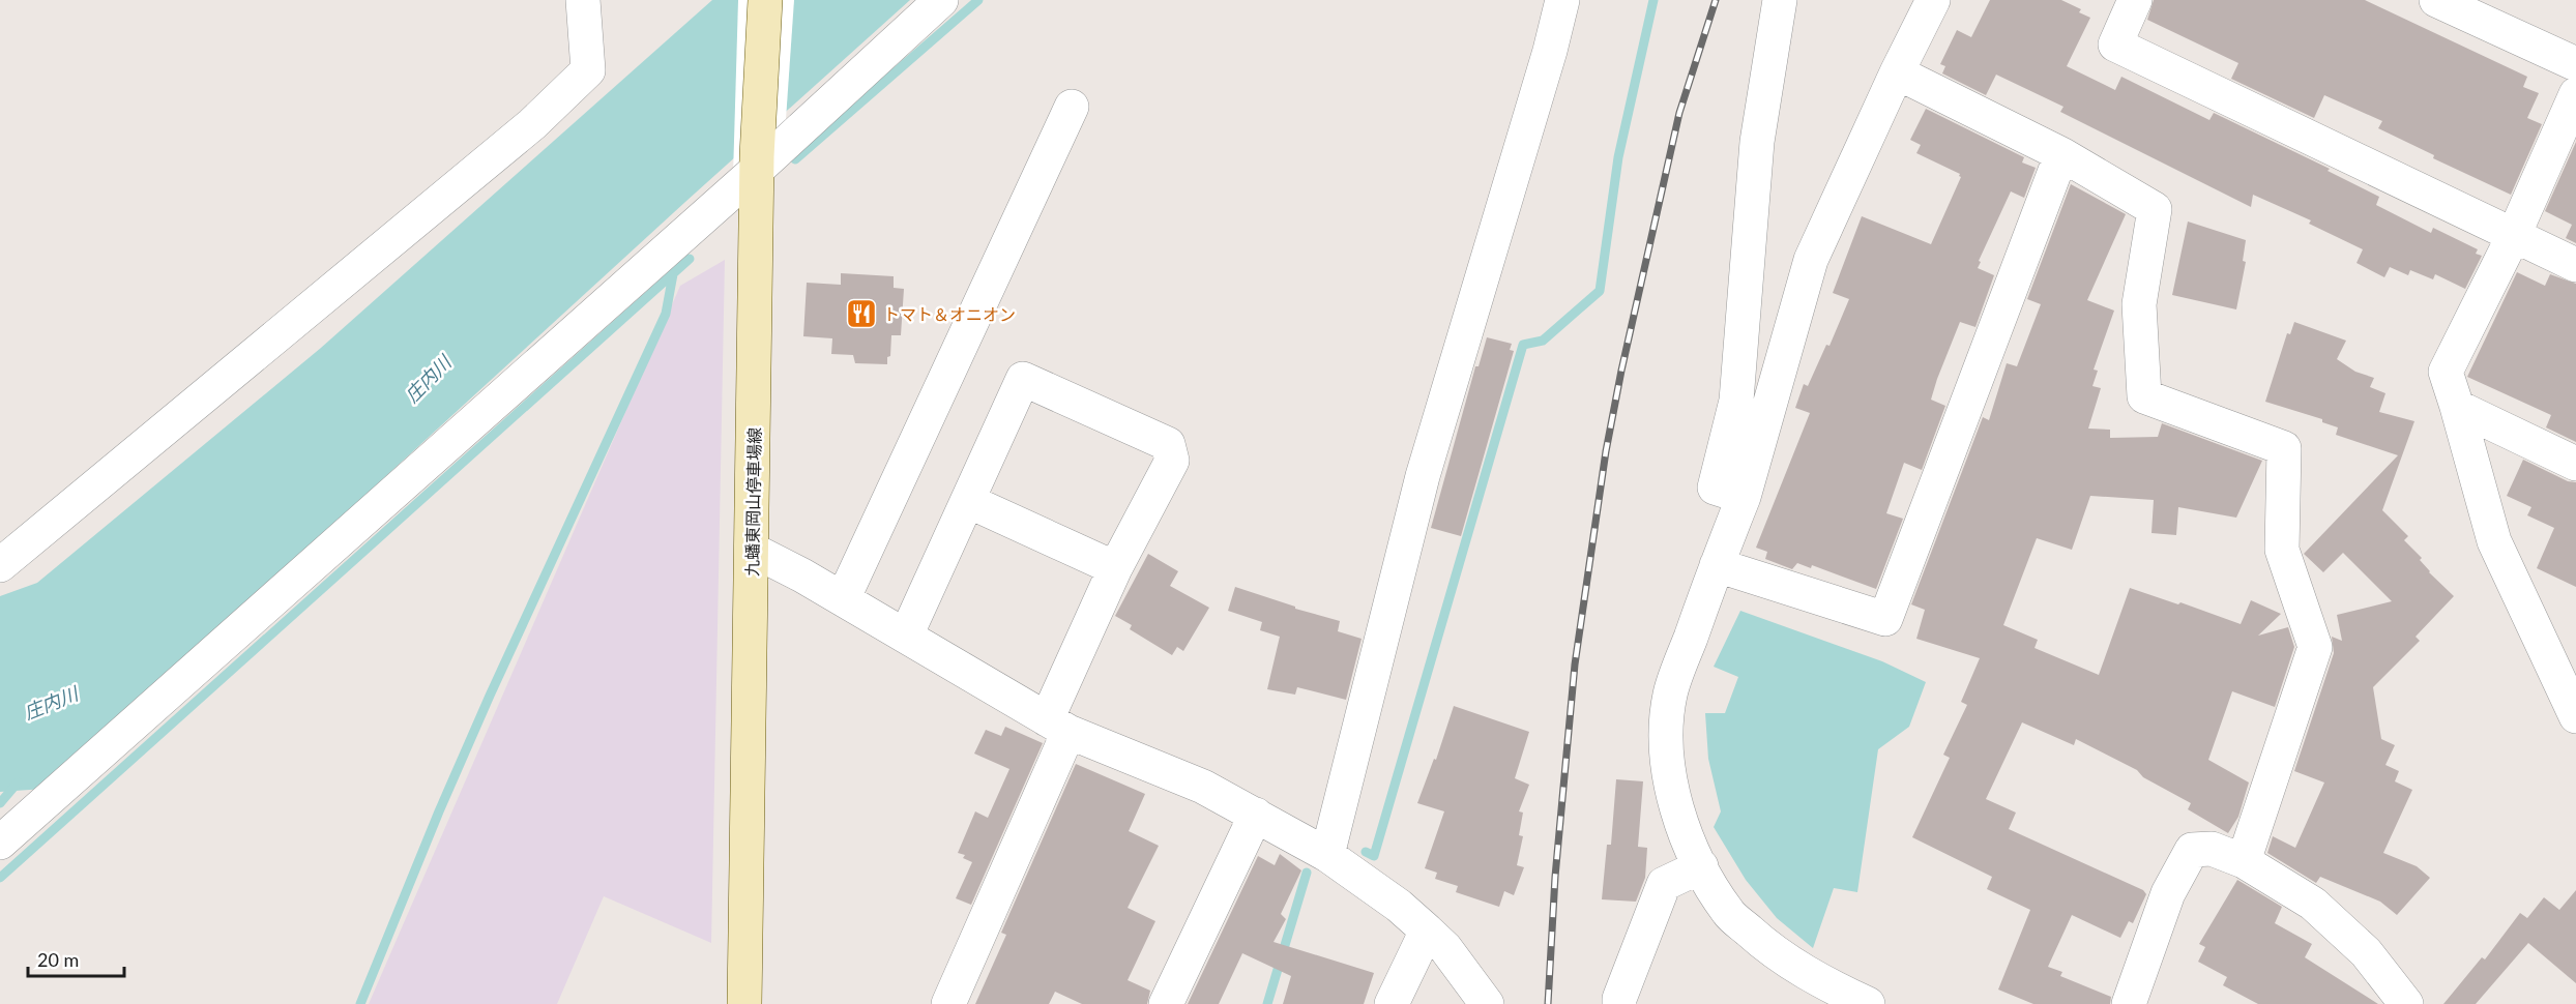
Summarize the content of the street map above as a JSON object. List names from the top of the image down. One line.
{"streets":{"main road":["九蟠東岡山停車場線"]},"water":["庄内川"],"places":{"restaurant":["トマト＆オニオン"]},"scale_bar":"20 m"}
